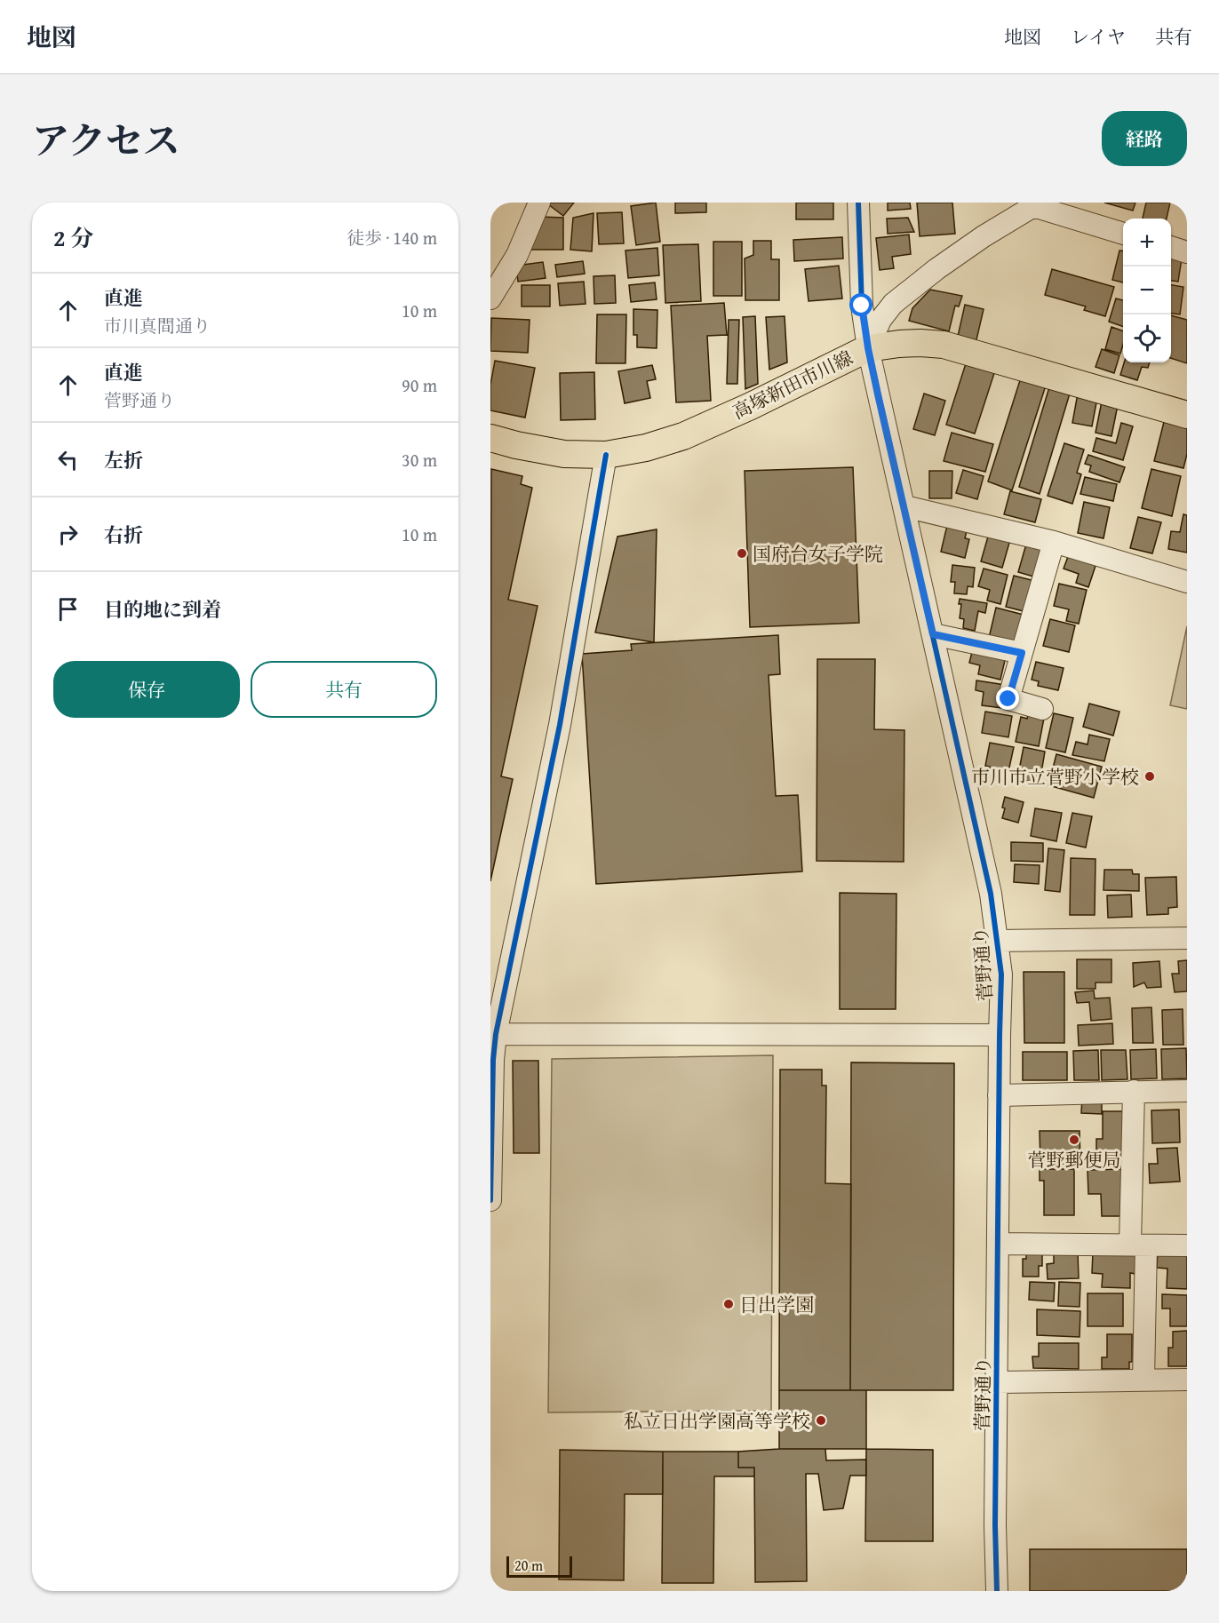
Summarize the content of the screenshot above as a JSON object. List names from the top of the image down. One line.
{"streets":{"main road":["高塚新田市川線"],"street":["菅野通り"]},"crossings":[["高塚新田市川線","菅野通り"]],"places":["国府台女子学院","市川市立菅野小学校","菅野郵便局","日出学園","私立日出学園高等学校"],"scale_bar":"20 m","page":{"header":"地図","nav":["地図","レイヤ","共有"],"title":"アクセス","buttons":["経路",["保存","共有"]],"heading":["2 分","徒歩 · 140 m"],"map_buttons":["+","−"],"list":[["直進","市川真間通り","10 m"],["直進","菅野通り","90 m"],["左折","30 m"],["右折","10 m"],"目的地に到着"],"scale":"20 m"}}
